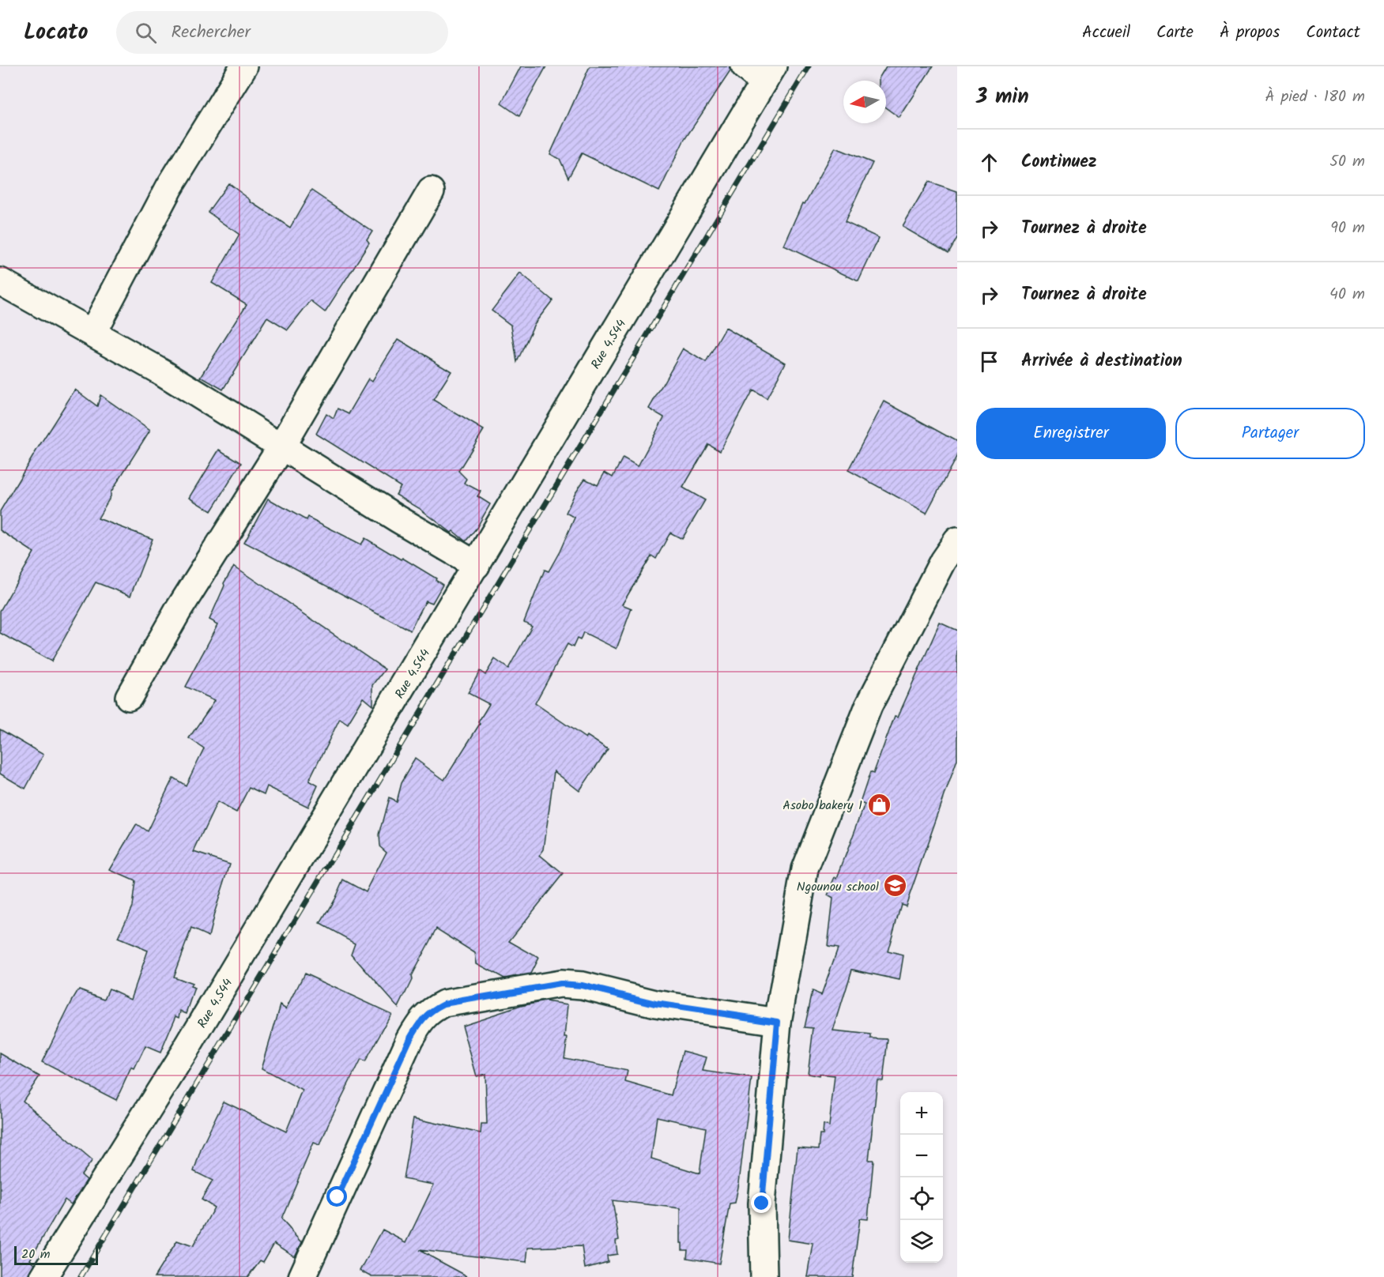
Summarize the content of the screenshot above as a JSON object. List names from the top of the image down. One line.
{"streets":{"street":["Rue 4.544"]},"places":{"shop":["Asobo bakery 1"],"school or university":["Ngounou school"]},"scale_bar":"20 m","north":"left","page":{"header":"Locato","search":"Rechercher","nav":["Accueil","Carte","À propos","Contact"],"heading":["3 min","À pied · 180 m"],"list":[["Continuez","50 m"],["Tournez à droite","90 m"],["Tournez à droite","40 m"],"Arrivée à destination"],"buttons":["Enregistrer","Partager"],"map_buttons":["+","−"],"scale":"20 m"}}
